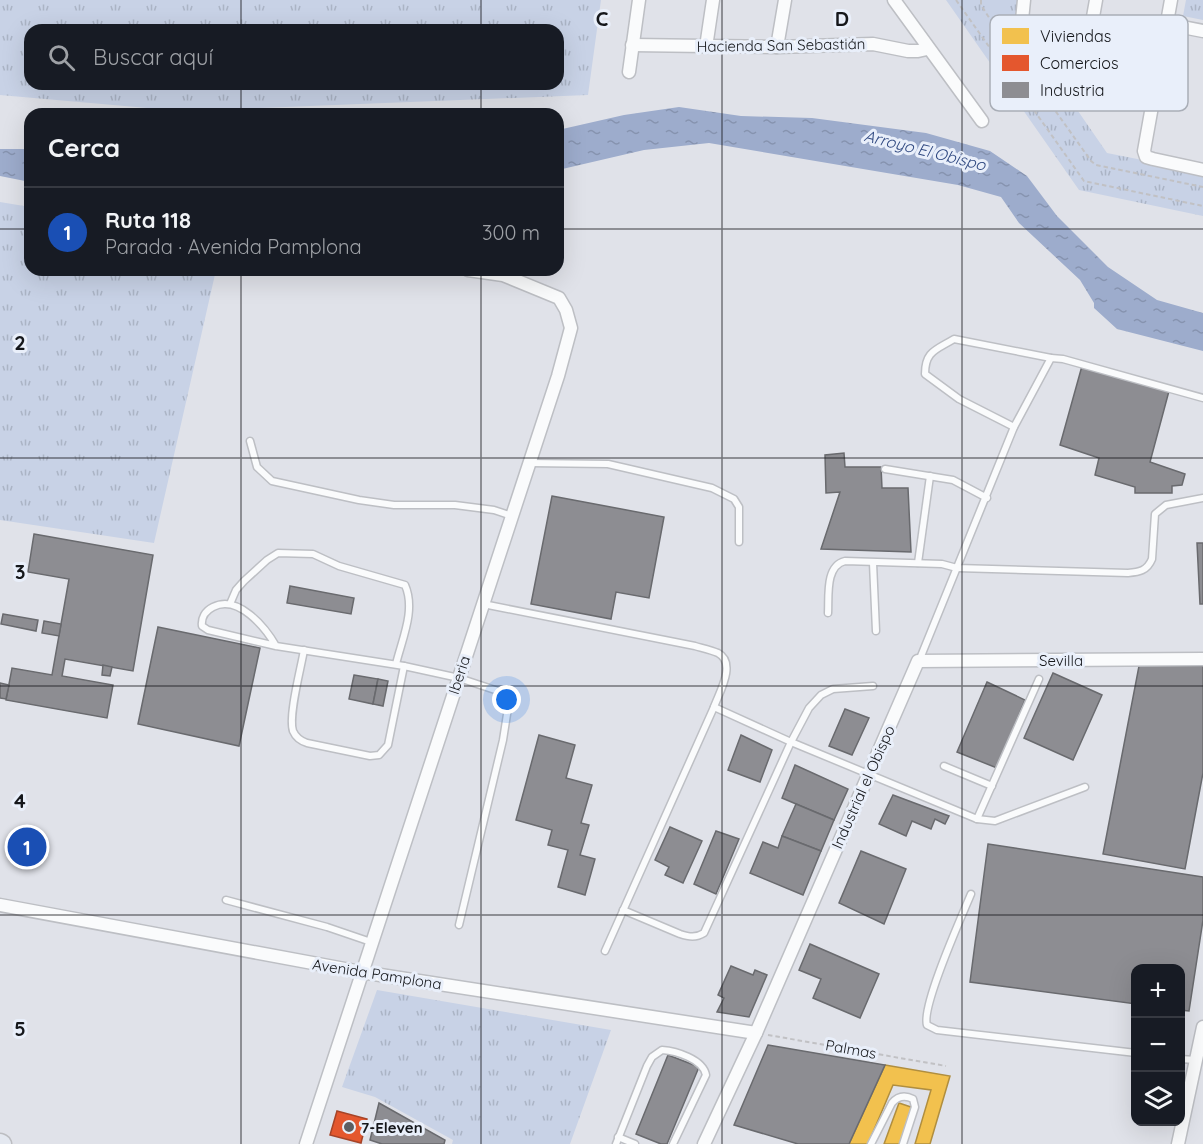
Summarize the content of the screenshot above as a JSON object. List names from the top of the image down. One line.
{"streets":{"street":["Hacienda San Sebastián","Sevilla","Iberia","Industrial el Obispo","Avenida Pamplona"],"path":["Palmas"]},"crossings":[["Sevilla","Industrial el Obispo"],["Iberia","Avenida Pamplona"],["Industrial el Obispo","Avenida Pamplona"],["Industrial el Obispo","Palmas"],["Avenida Pamplona","Palmas"]],"water":["Arroyo El Obispo"],"places":["7-Eleven"],"legend":["Viviendas","Comercios","Industria"],"page":{"search":"Buscar aquí","heading":"Cerca","list":[{"mark":"1","name":"Ruta 118","note":"Parada · Avenida Pamplona","value":"300 m"}],"pins":"1","map_buttons":["+","−"]},"grid":{"columns":["C","D"],"rows":["2","3","4","5"]}}
